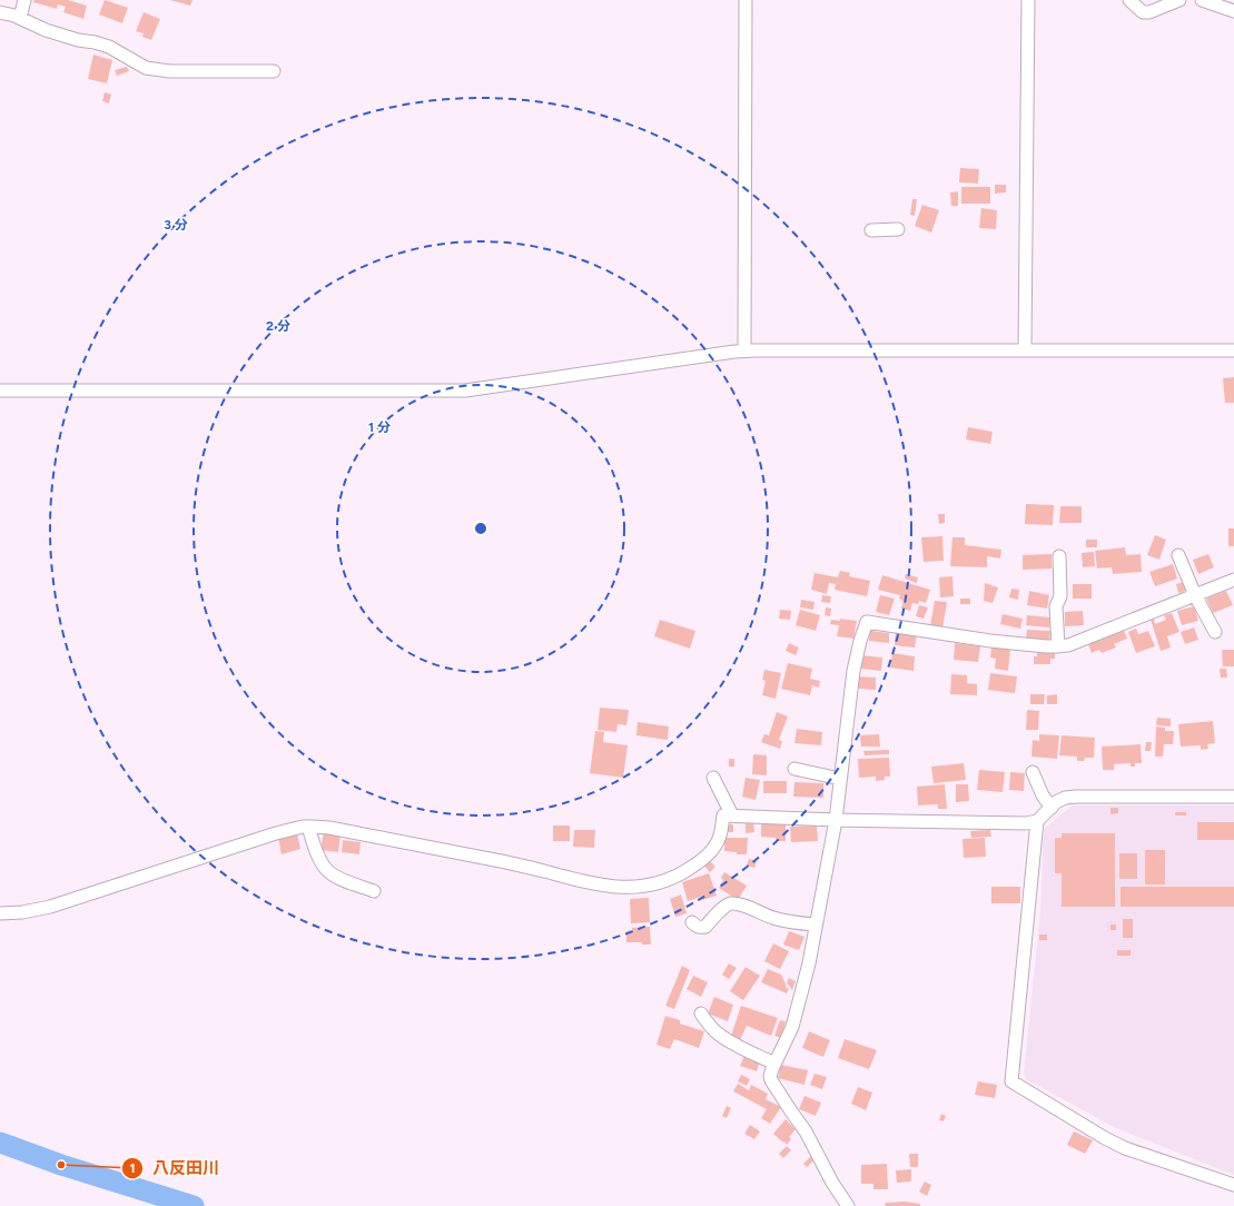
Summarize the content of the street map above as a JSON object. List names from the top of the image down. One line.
{"places":["八反田川"],"rings":["3 分","2 分","1 分"]}
